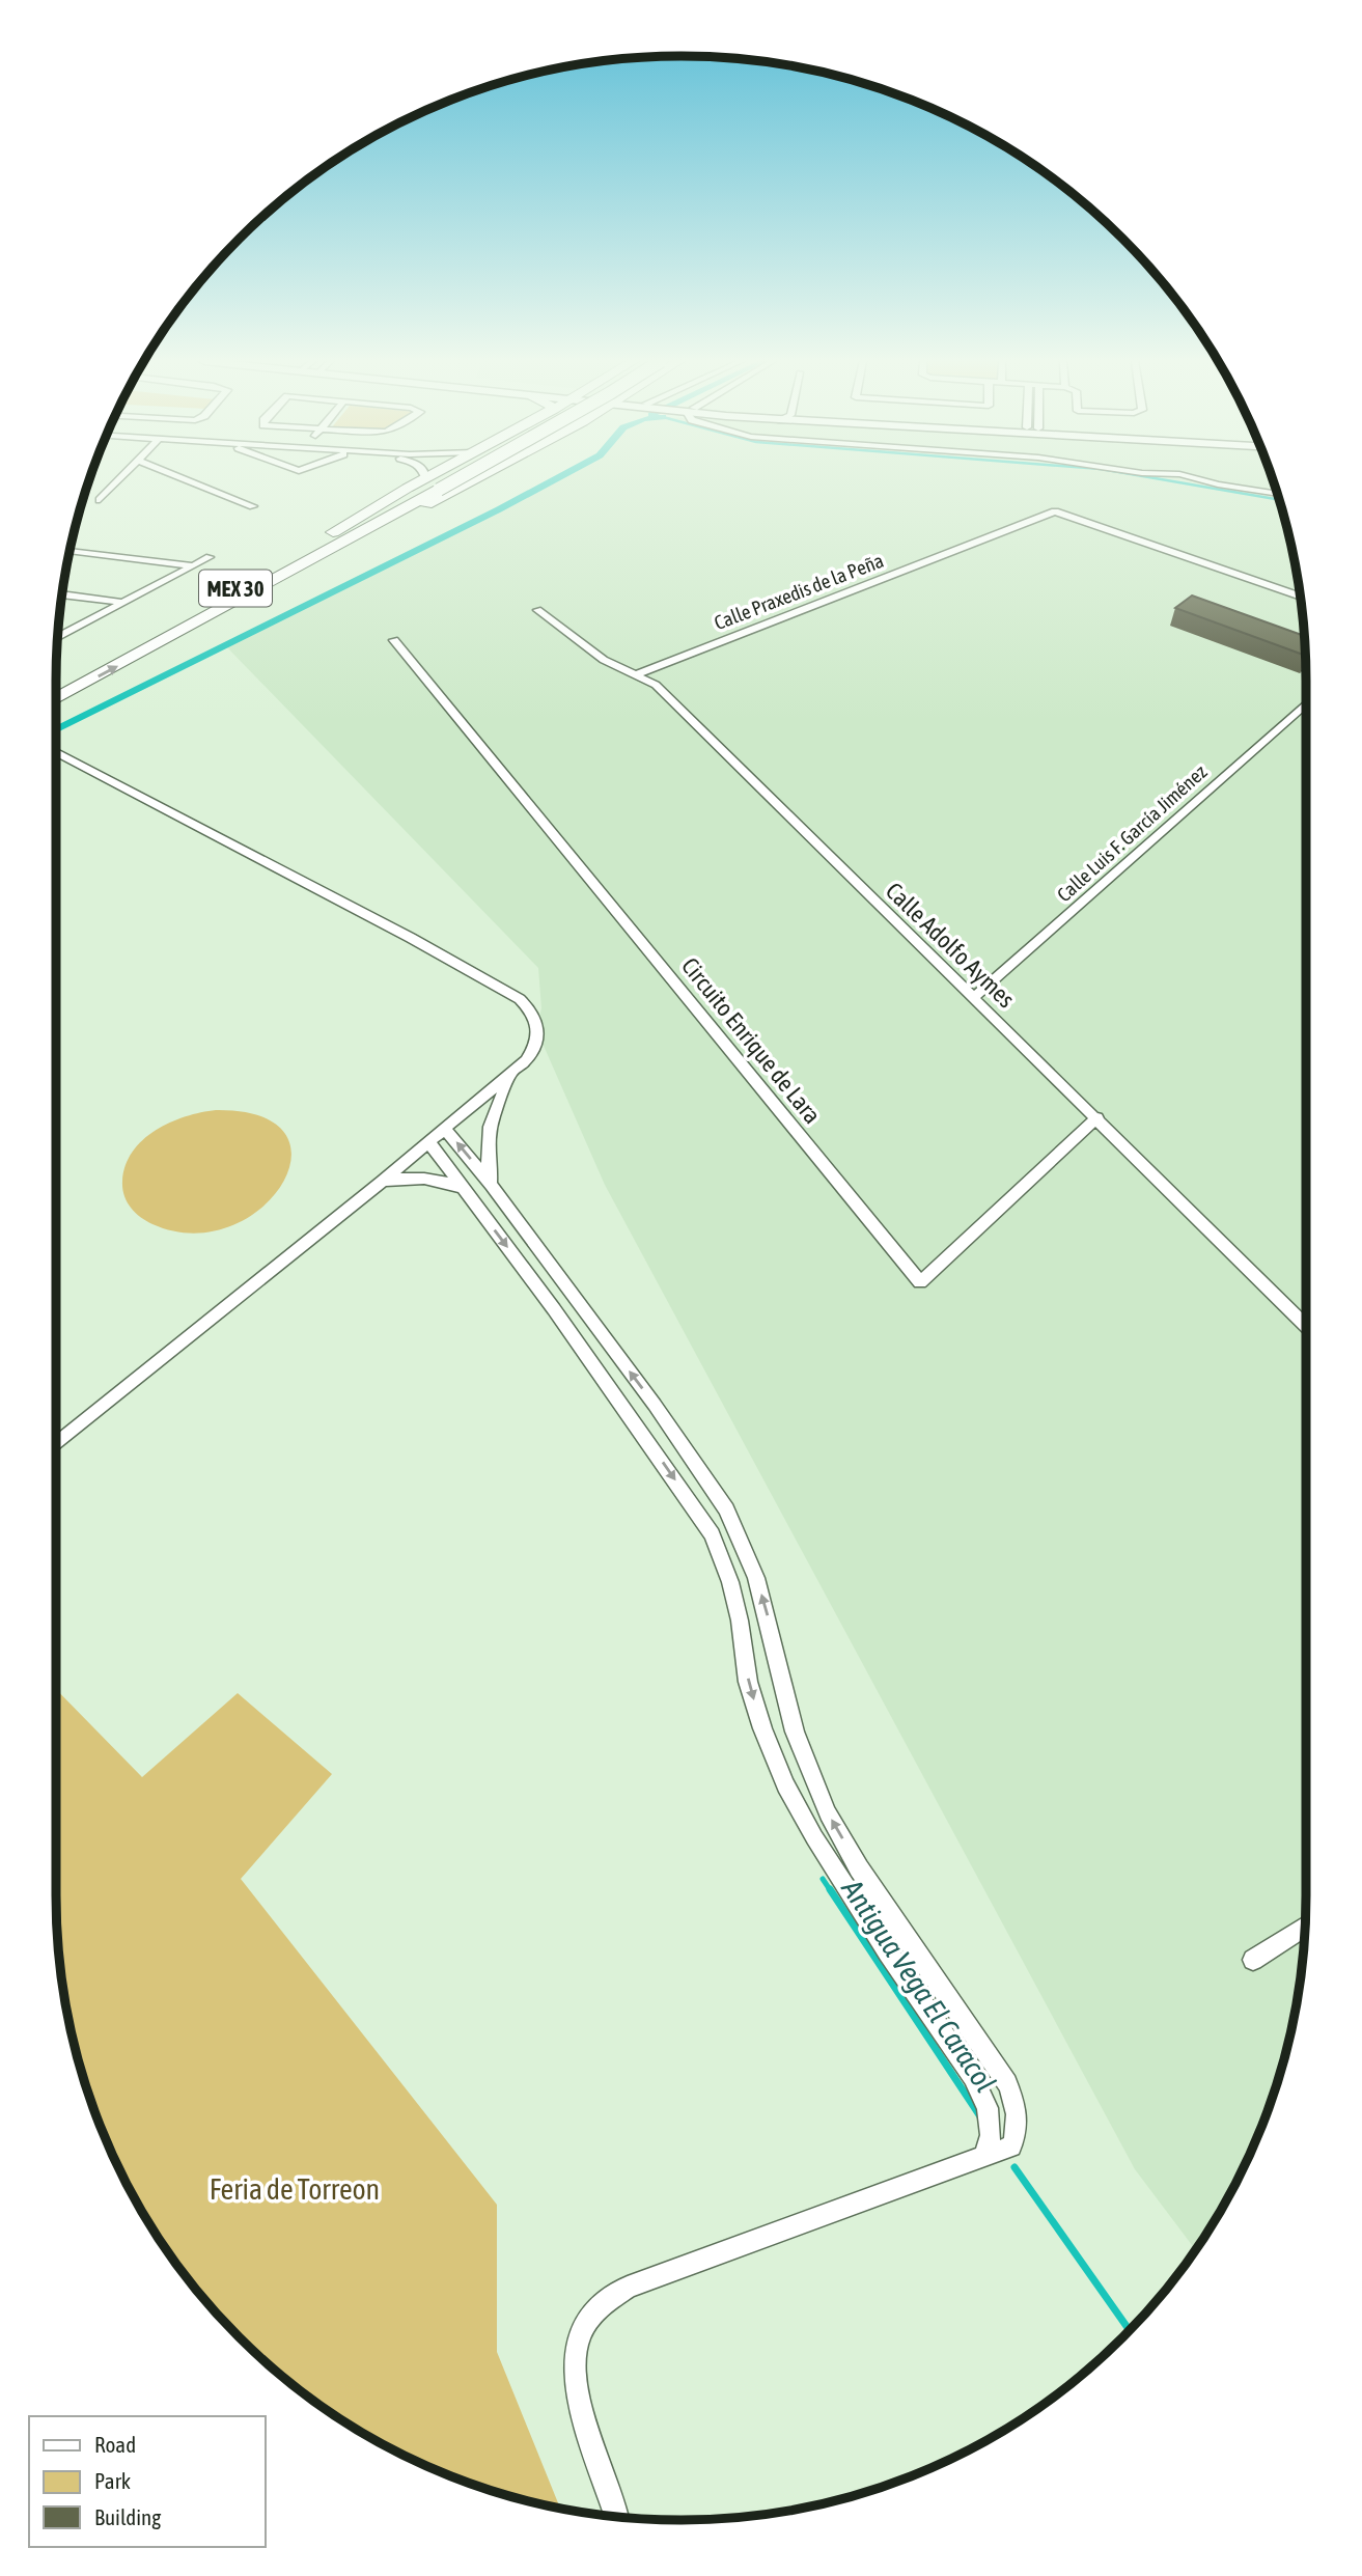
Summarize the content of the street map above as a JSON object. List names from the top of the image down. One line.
{"streets":{"main road":["MEX 30"],"street":["Calle Praxedis de la Peña","Calle Luis F. García Jiménez","Calle Adolfo Aymes","Circuito Enrique de Lara"]},"crossings":[["Calle Praxedis de la Peña","Calle Adolfo Aymes"],["Calle Luis F. García Jiménez","Calle Adolfo Aymes"],["Calle Adolfo Aymes","Circuito Enrique de Lara"]],"water":["Antigua Vega El Caracol"],"parks":["Feria de Torreon"],"legend":["Road","Park","Building"]}
